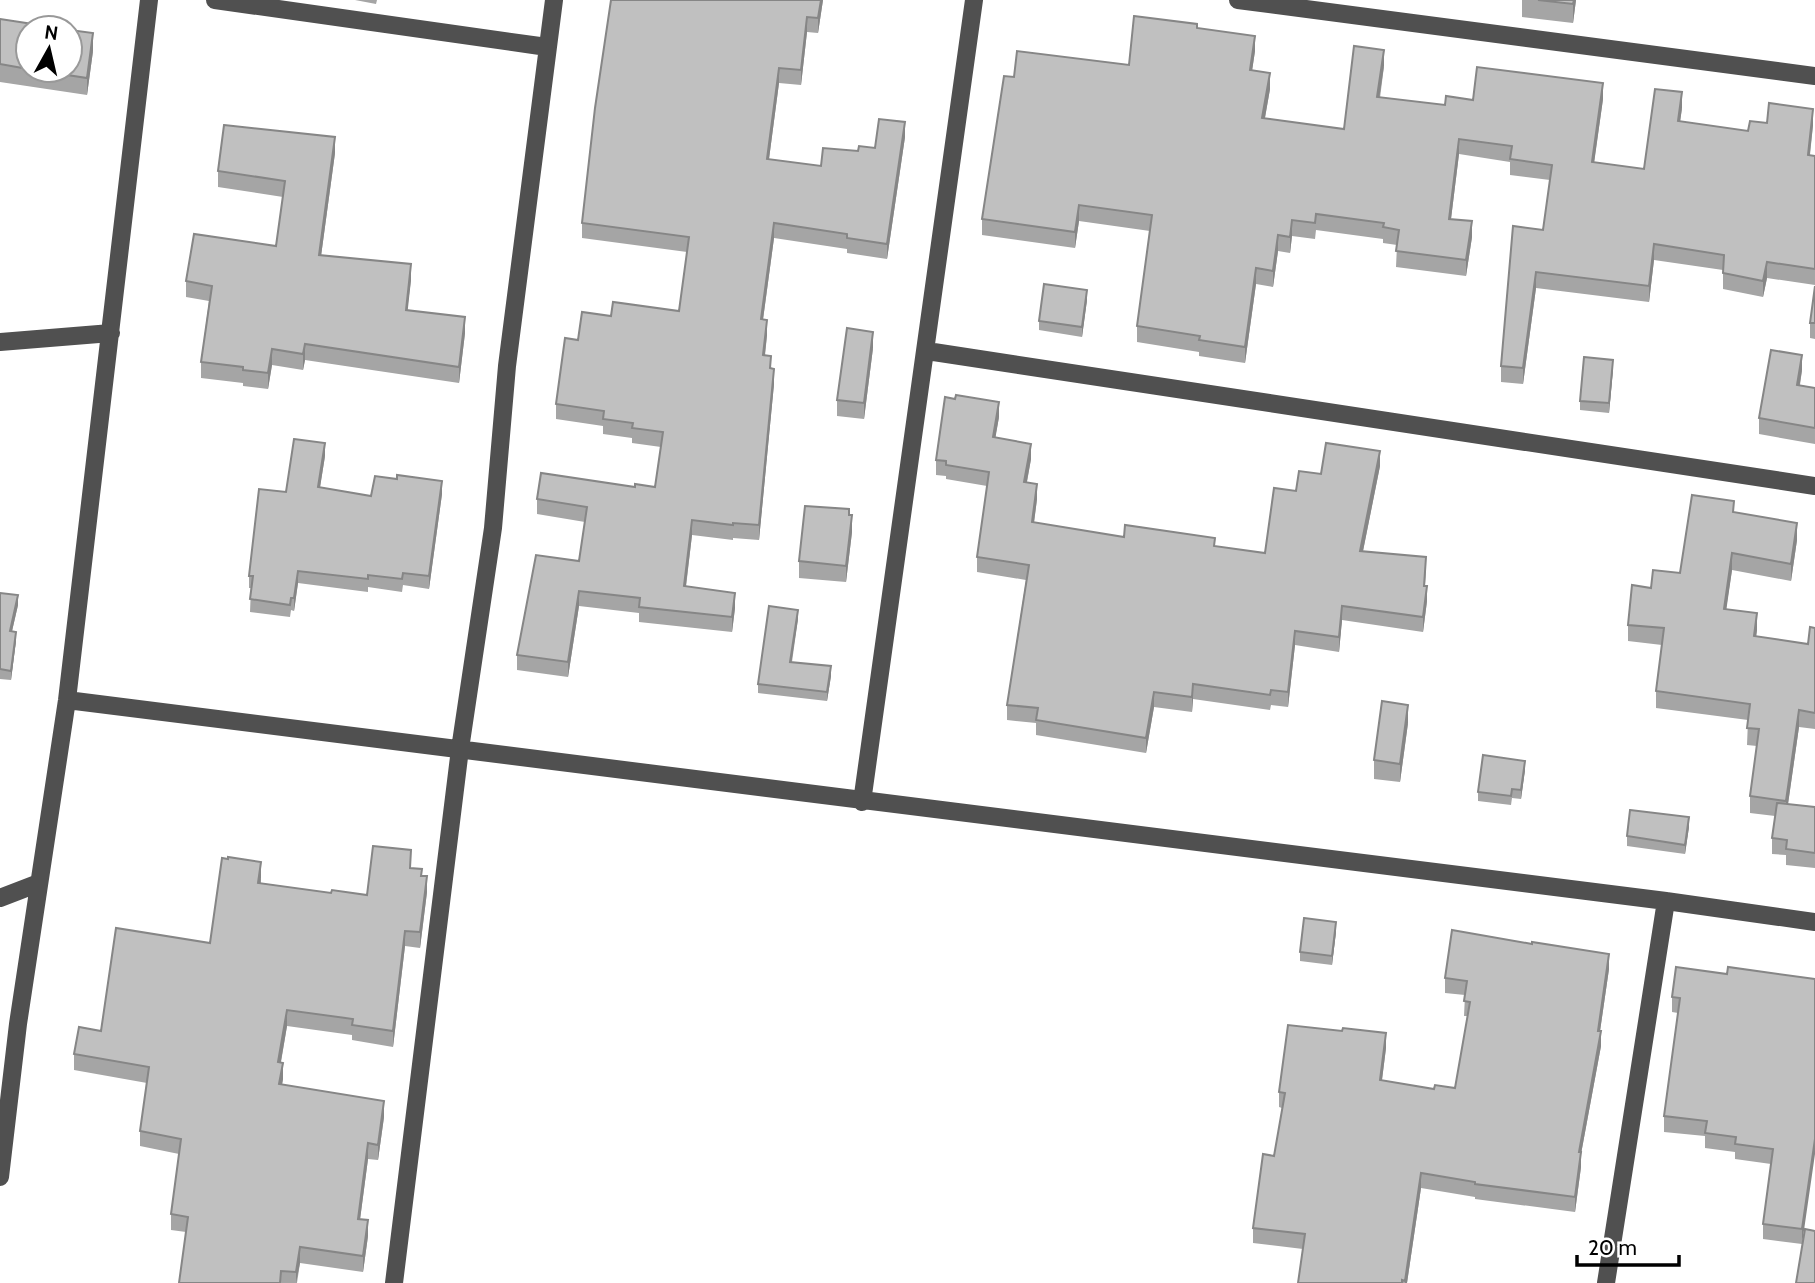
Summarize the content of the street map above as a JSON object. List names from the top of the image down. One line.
{"scale_bar":"20 m","north":"top"}
